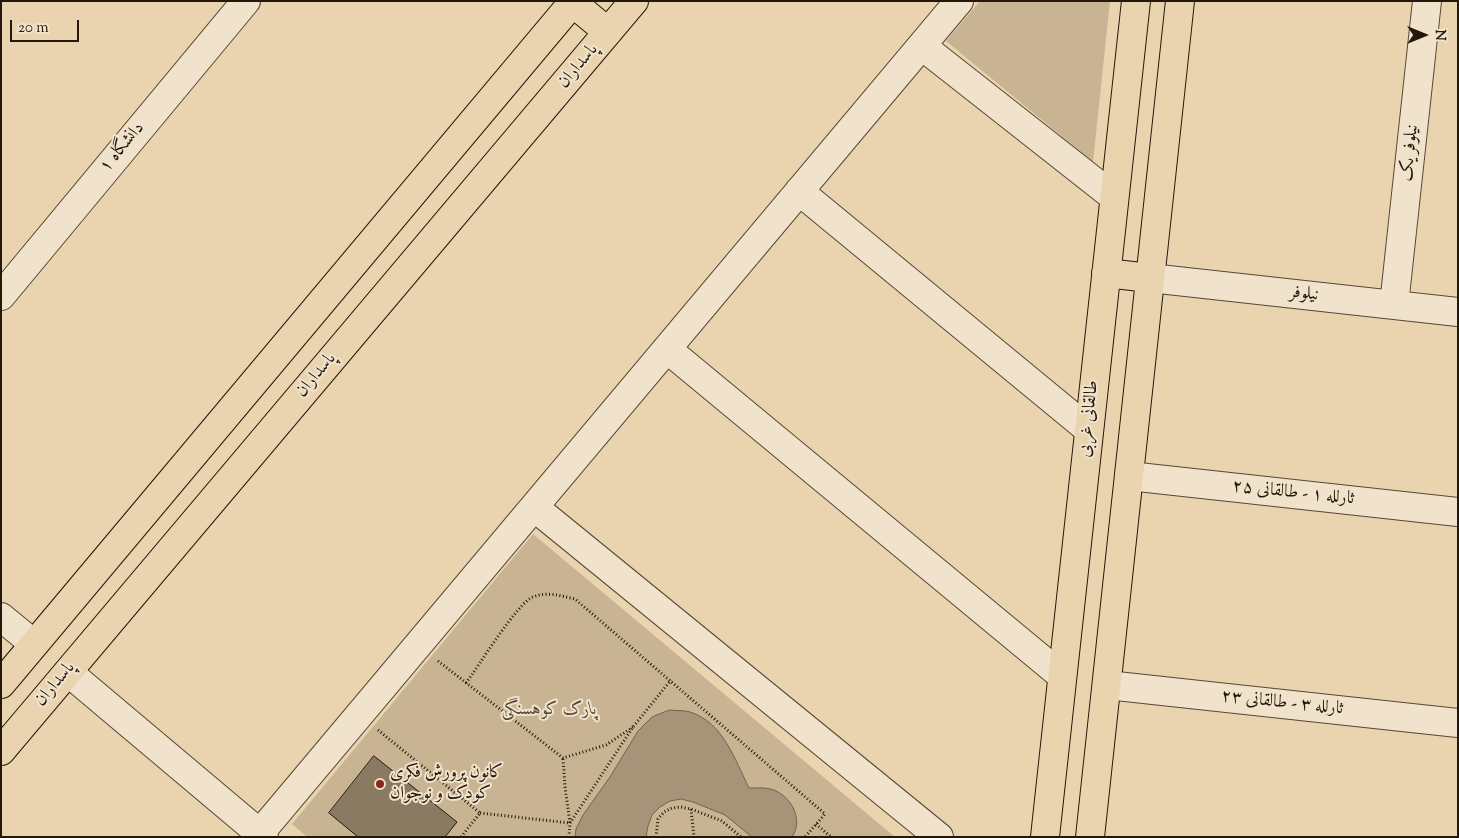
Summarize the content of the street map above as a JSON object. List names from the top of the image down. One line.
{"streets":{"main road":["پاسداران","طالقانی غربی"],"street":["دانشگاه ۱","نیلوفر یک","نیلوفر","ثارلله ۱ - طالقانی ۲۵","ثارلله ۳ - طالقانی ۲۳"]},"crossings":[["نیلوفر یک","نیلوفر"]],"parks":["پارک کوهسنگی"],"places":["کانون پرورش فکری کودک و نوجوان"],"scale_bar":"20 m","north":"right"}
